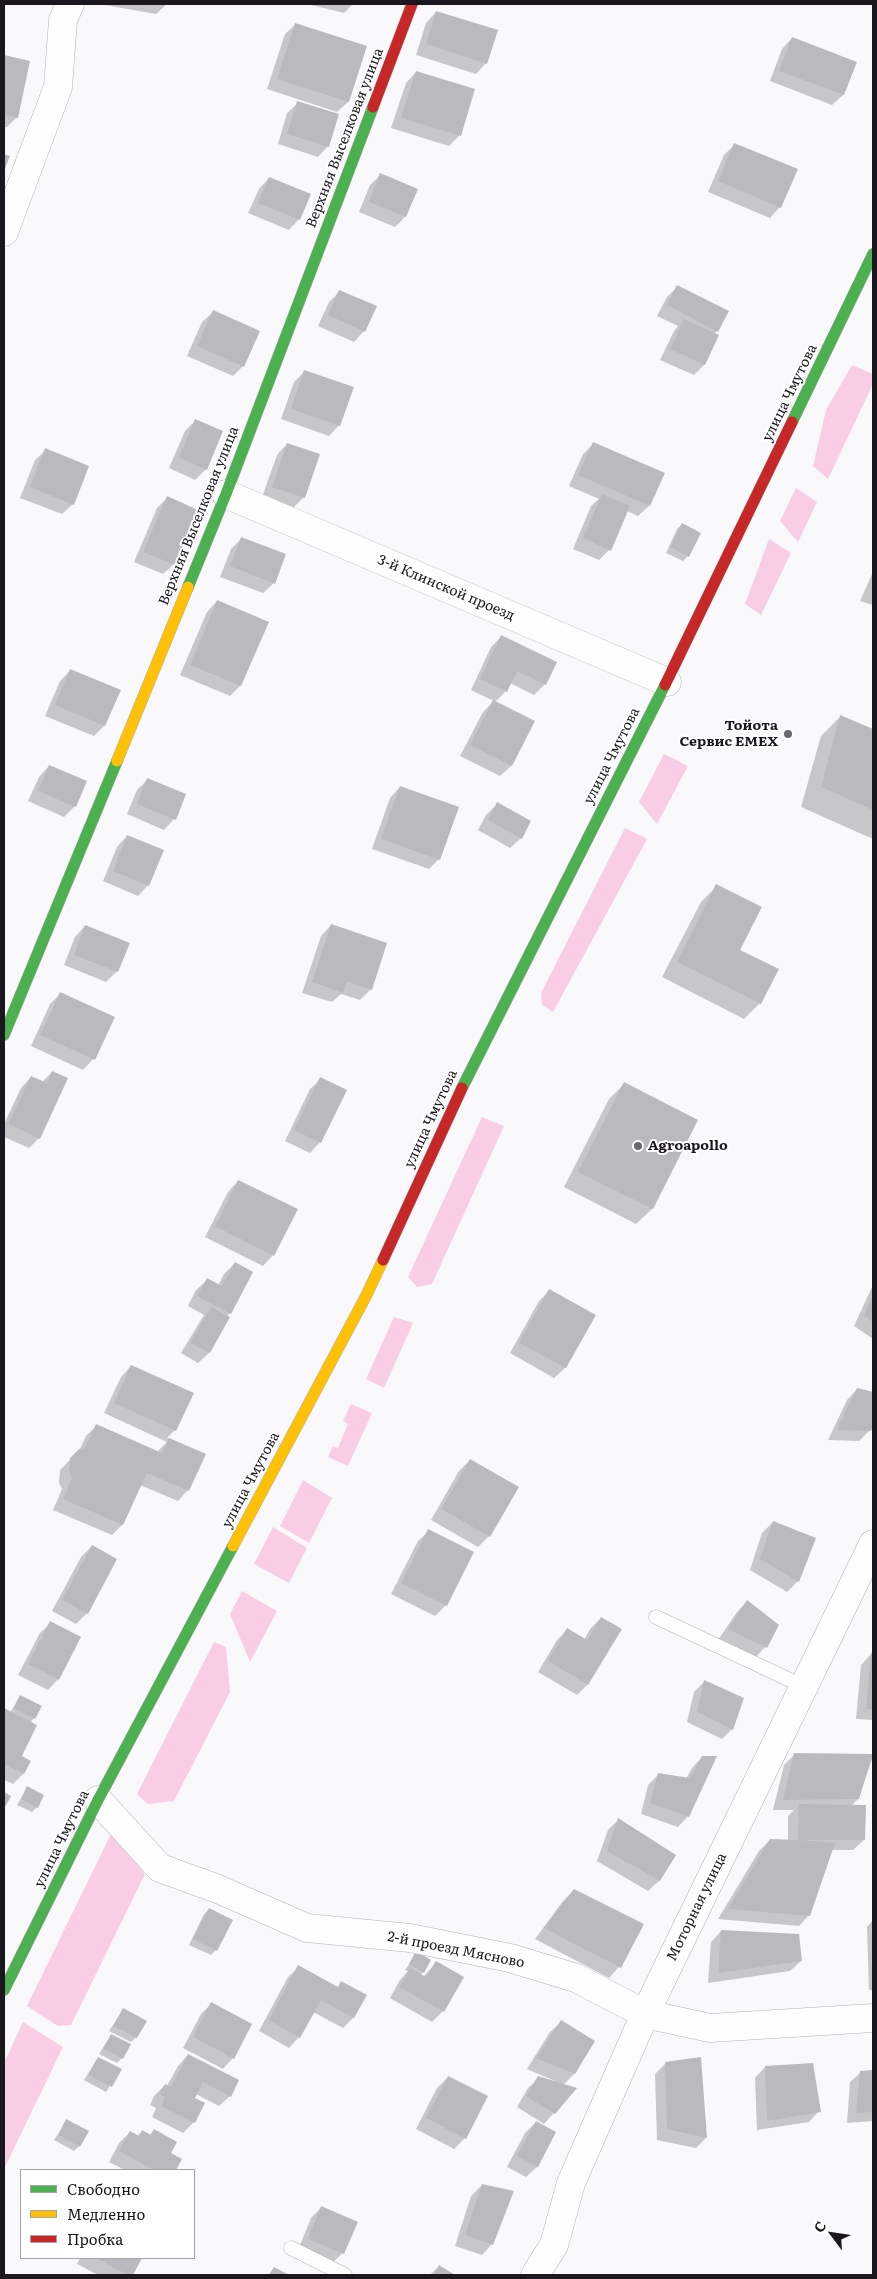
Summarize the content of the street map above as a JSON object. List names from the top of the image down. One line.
{"streets":{"main road":["Верхняя Выселковая улица","улица Чмутова"],"street":["3-й Клинской проезд","Моторная улица","2-й проезд Мясново"]},"crossings":[["Верхняя Выселковая улица","3-й Клинской проезд"],["улица Чмутова","3-й Клинской проезд"],["улица Чмутова","2-й проезд Мясново"],["Моторная улица","2-й проезд Мясново"]],"places":["Тойота Сервис EMEX","Agroapollo"],"legend":["Свободно","Медленно","Пробка"],"north":"top left"}
